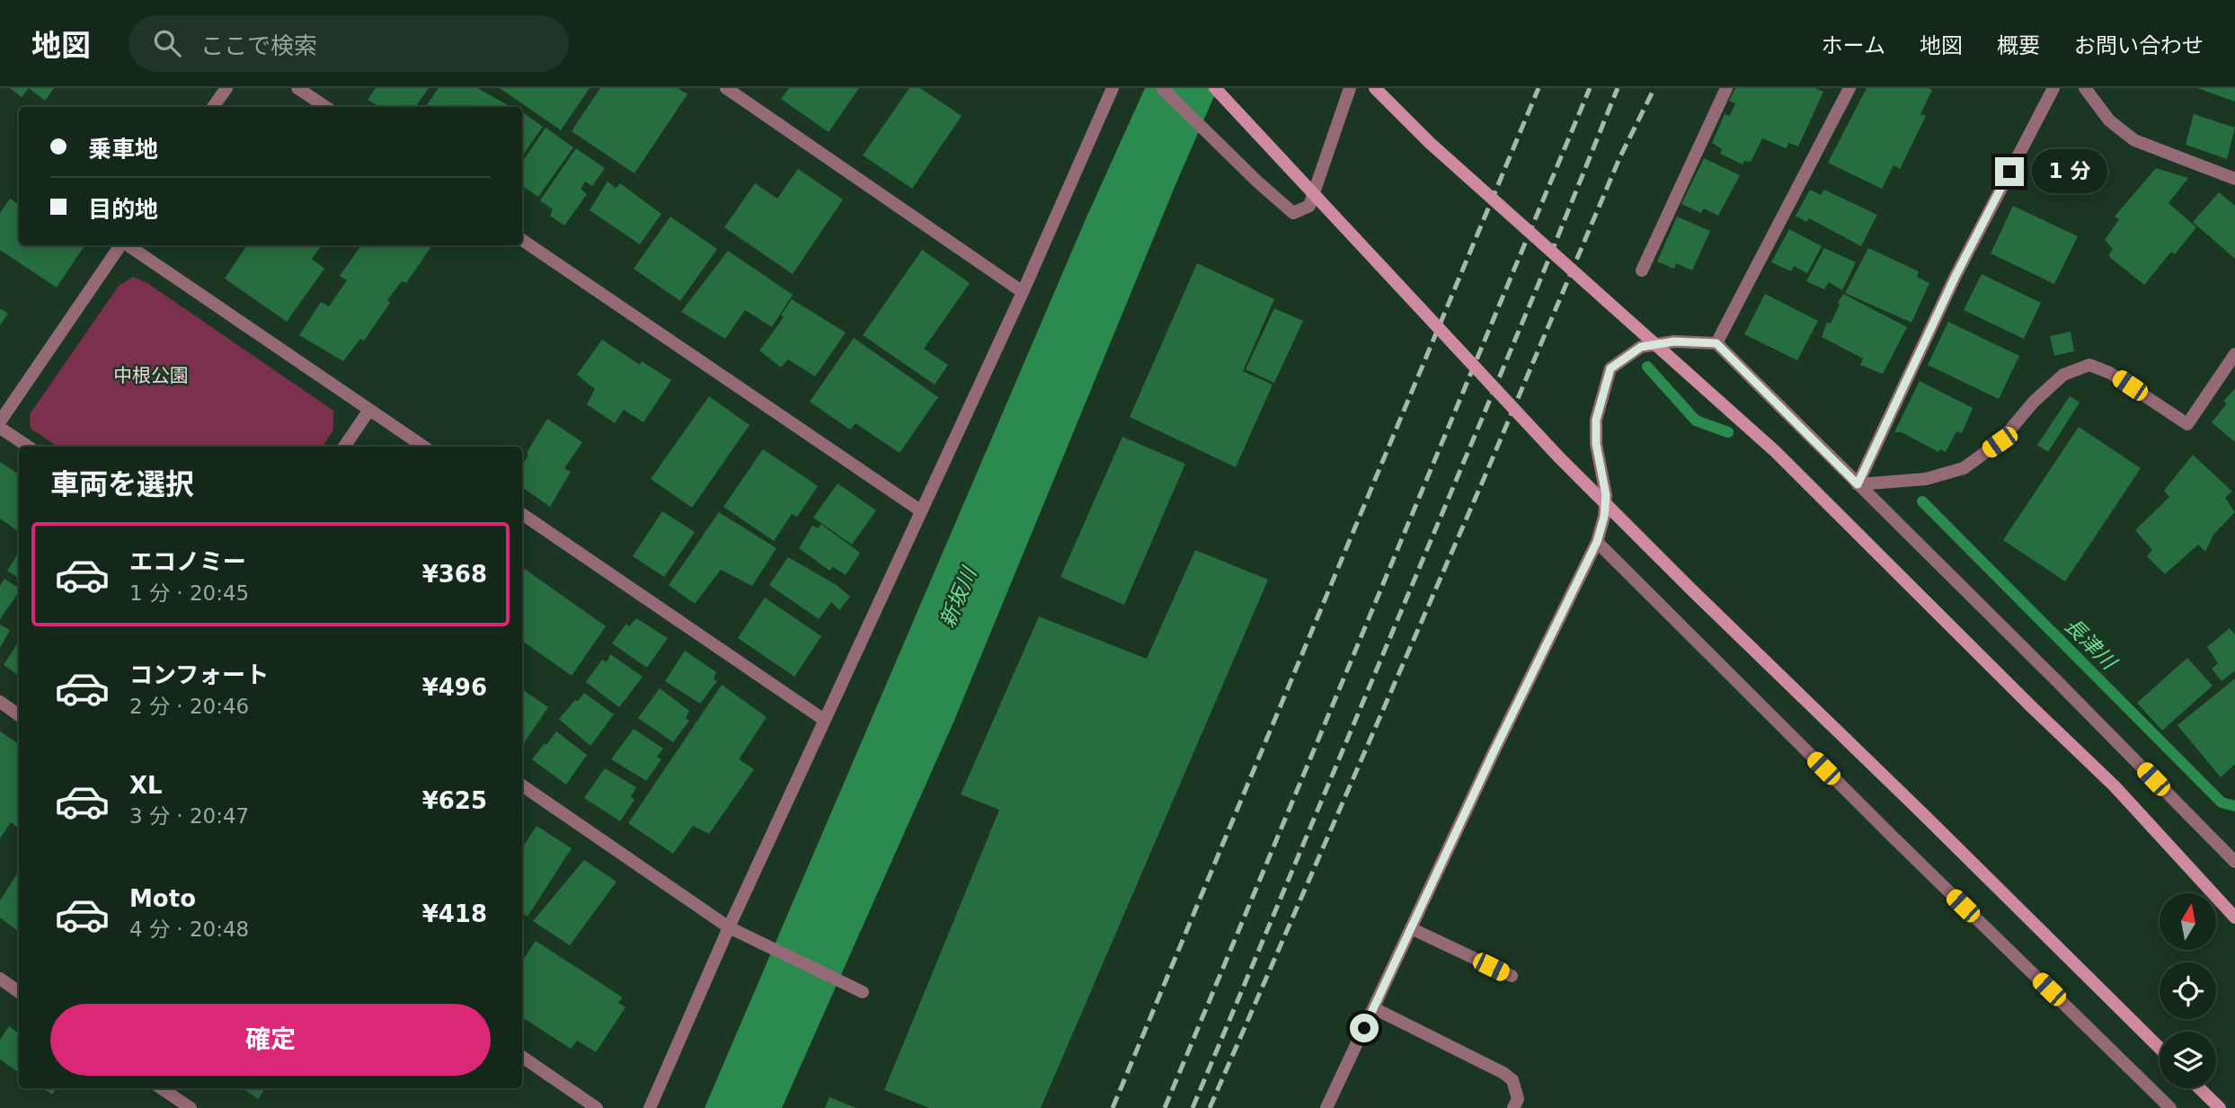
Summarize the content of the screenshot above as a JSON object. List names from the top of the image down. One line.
{"water":["新坂川","長津川"],"parks":["中根公園"],"north":"top","page":{"header":"地図","search":"ここで検索","nav":["ホーム","地図","概要","お問い合わせ"],"banner":["乗車地","目的地"],"bubble":"1 分","heading":"車両を選択","list":[{"name":"エコノミー","note":"1 分 · 20:45","value":"¥368"},{"name":"コンフォート","note":"2 分 · 20:46","value":"¥496"},{"name":"XL","note":"3 分 · 20:47","value":"¥625"},{"name":"Moto","note":"4 分 · 20:48","value":"¥418"}],"buttons":"確定"}}
